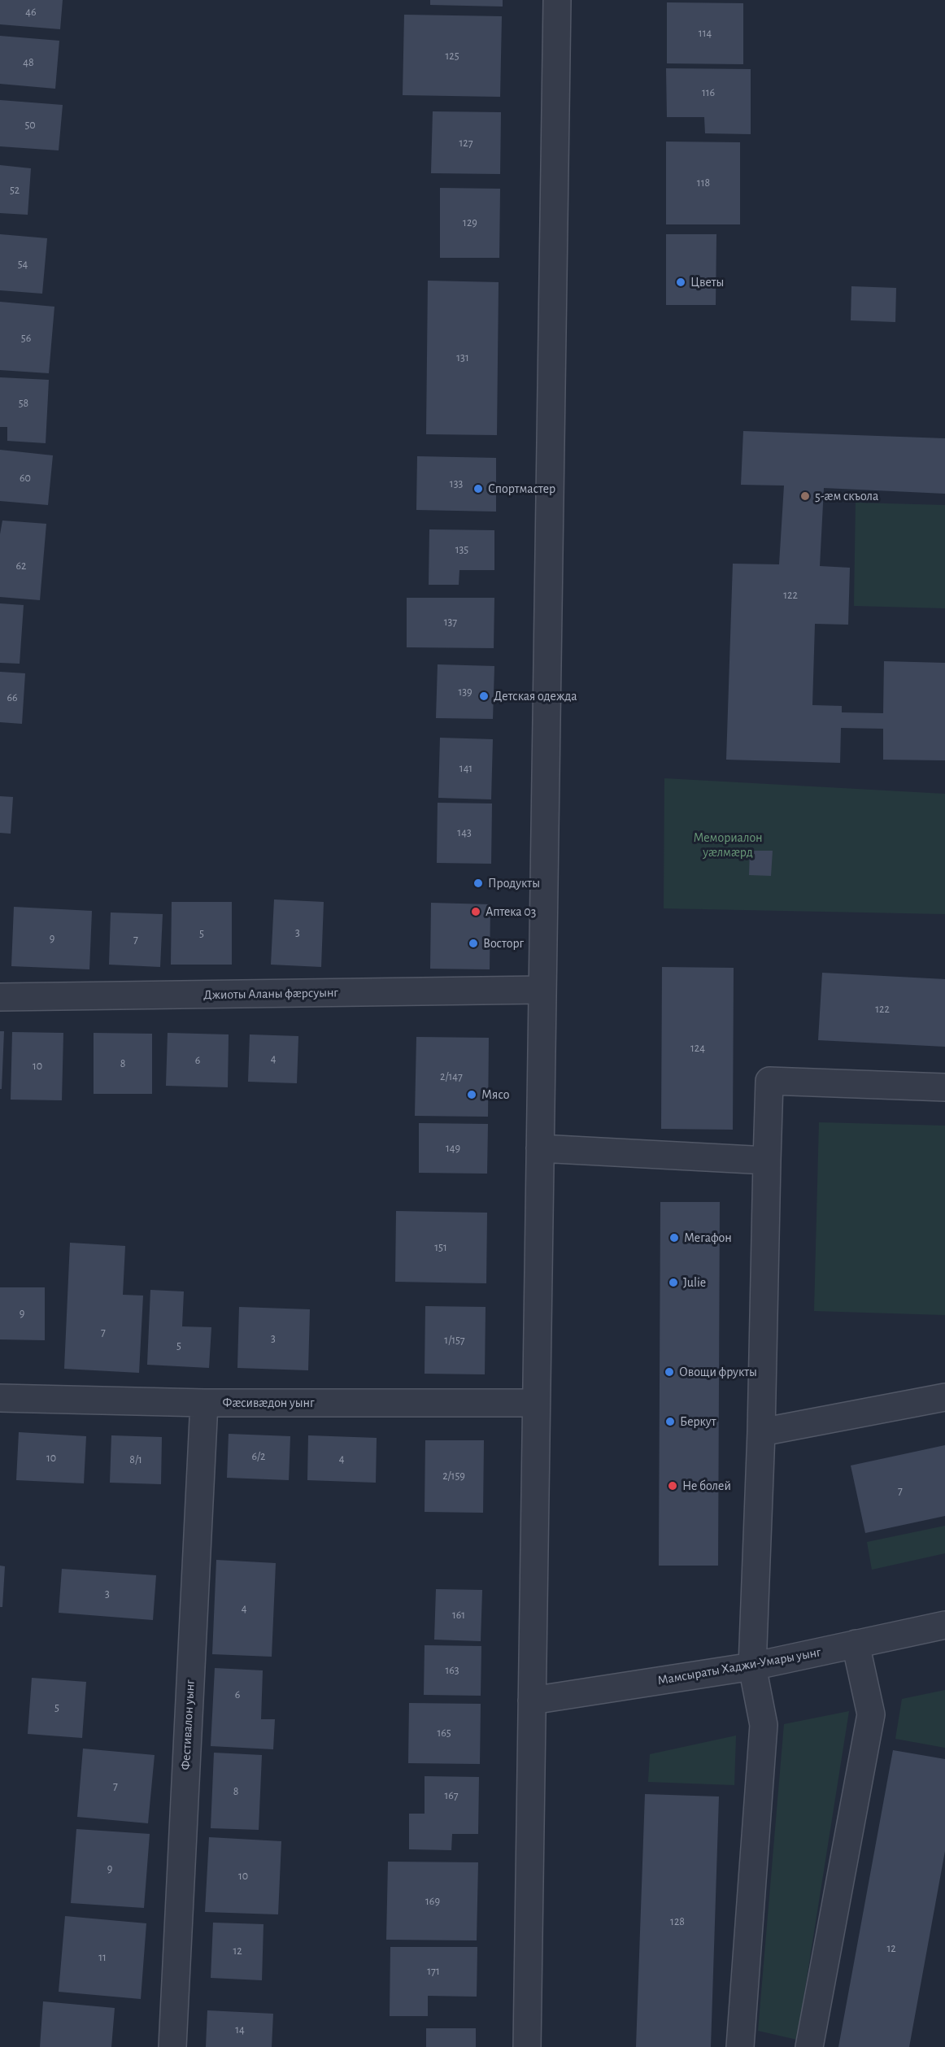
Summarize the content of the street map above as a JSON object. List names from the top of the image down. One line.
{"streets":{"street":["Джиоты Аланы фæрсуынг","Фæсивæдон уынг","Мамсыраты Хаджи-Умары уынг","Фестивалон уынг"]},"crossings":[["Фæсивæдон уынг","Фестивалон уынг"]],"parks":["Мемориалон уæлмæрд"],"places":["Цветы","Спортмастер","5-æм скъола","Детская одежда","Продукты","Аптека 03","Восторг","Мясо","Мегафон","Julie","Овощи фрукты","Беркут","Не болей"],"house_numbers":["46","114","125","48","116","50","127","118","52","129","54","56","131","58","60","133","135","62","122","137","139","66","141","143","3","5","9","7","122","124","4","6","8","10","2/147","149","151","9","7","3","1/157","5","6/2","10","4","8/1","2/159","7","3","4","161","163","6","5","165","7","8","167","9","10","169","128","12","12","11","171","14"]}
